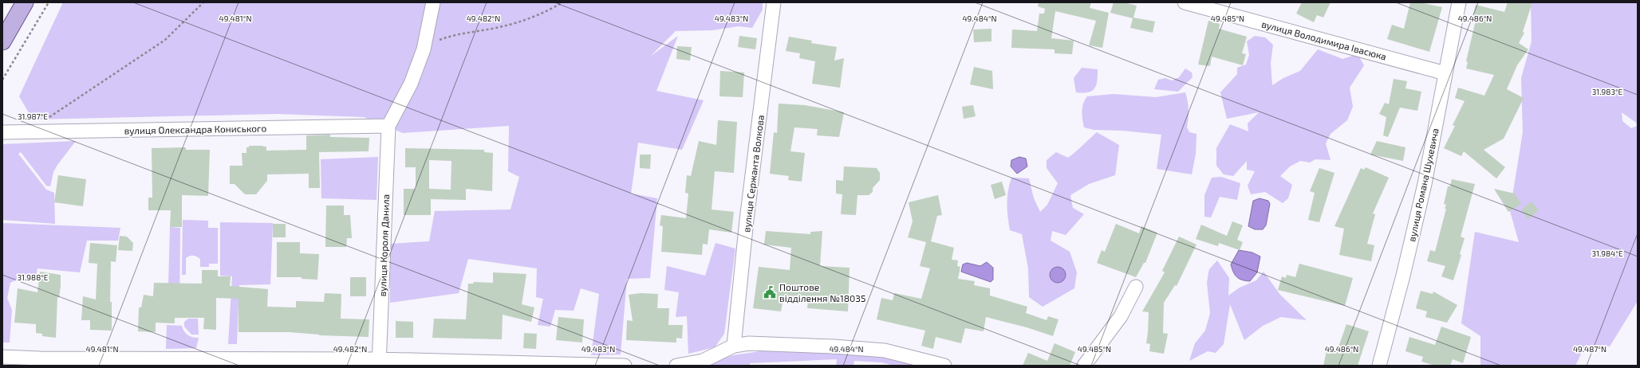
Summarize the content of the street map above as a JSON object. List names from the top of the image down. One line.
{"streets":{"street":["вулиця Володимира Івасюка","вулиця Олександра Кониського","вулиця Сержанта Волкова","вулиця Романа Шухевича","вулиця Короля Данила"]},"crossings":[["вулиця Володимира Івасюка","вулиця Романа Шухевича"],["вулиця Олександра Кониського","вулиця Короля Данила"]],"places":{"public building":["Поштове відділення №18035"]},"coordinates":["49.481°N","49.482°N","49.483°N","49.484°N","49.485°N","49.486°N","31.983°E","31.987°E","31.984°E","31.988°E","49.487°N"]}
